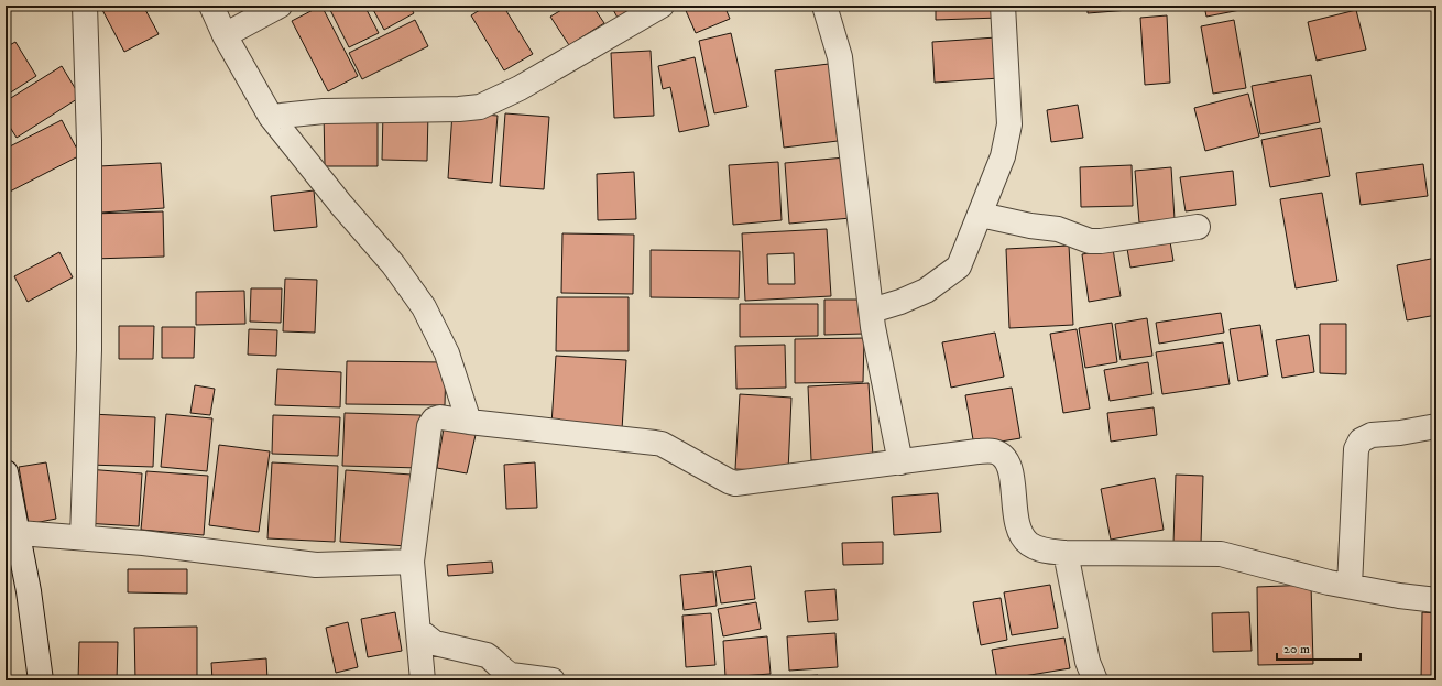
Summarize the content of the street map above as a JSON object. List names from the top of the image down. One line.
{"scale_bar":"20 m"}
